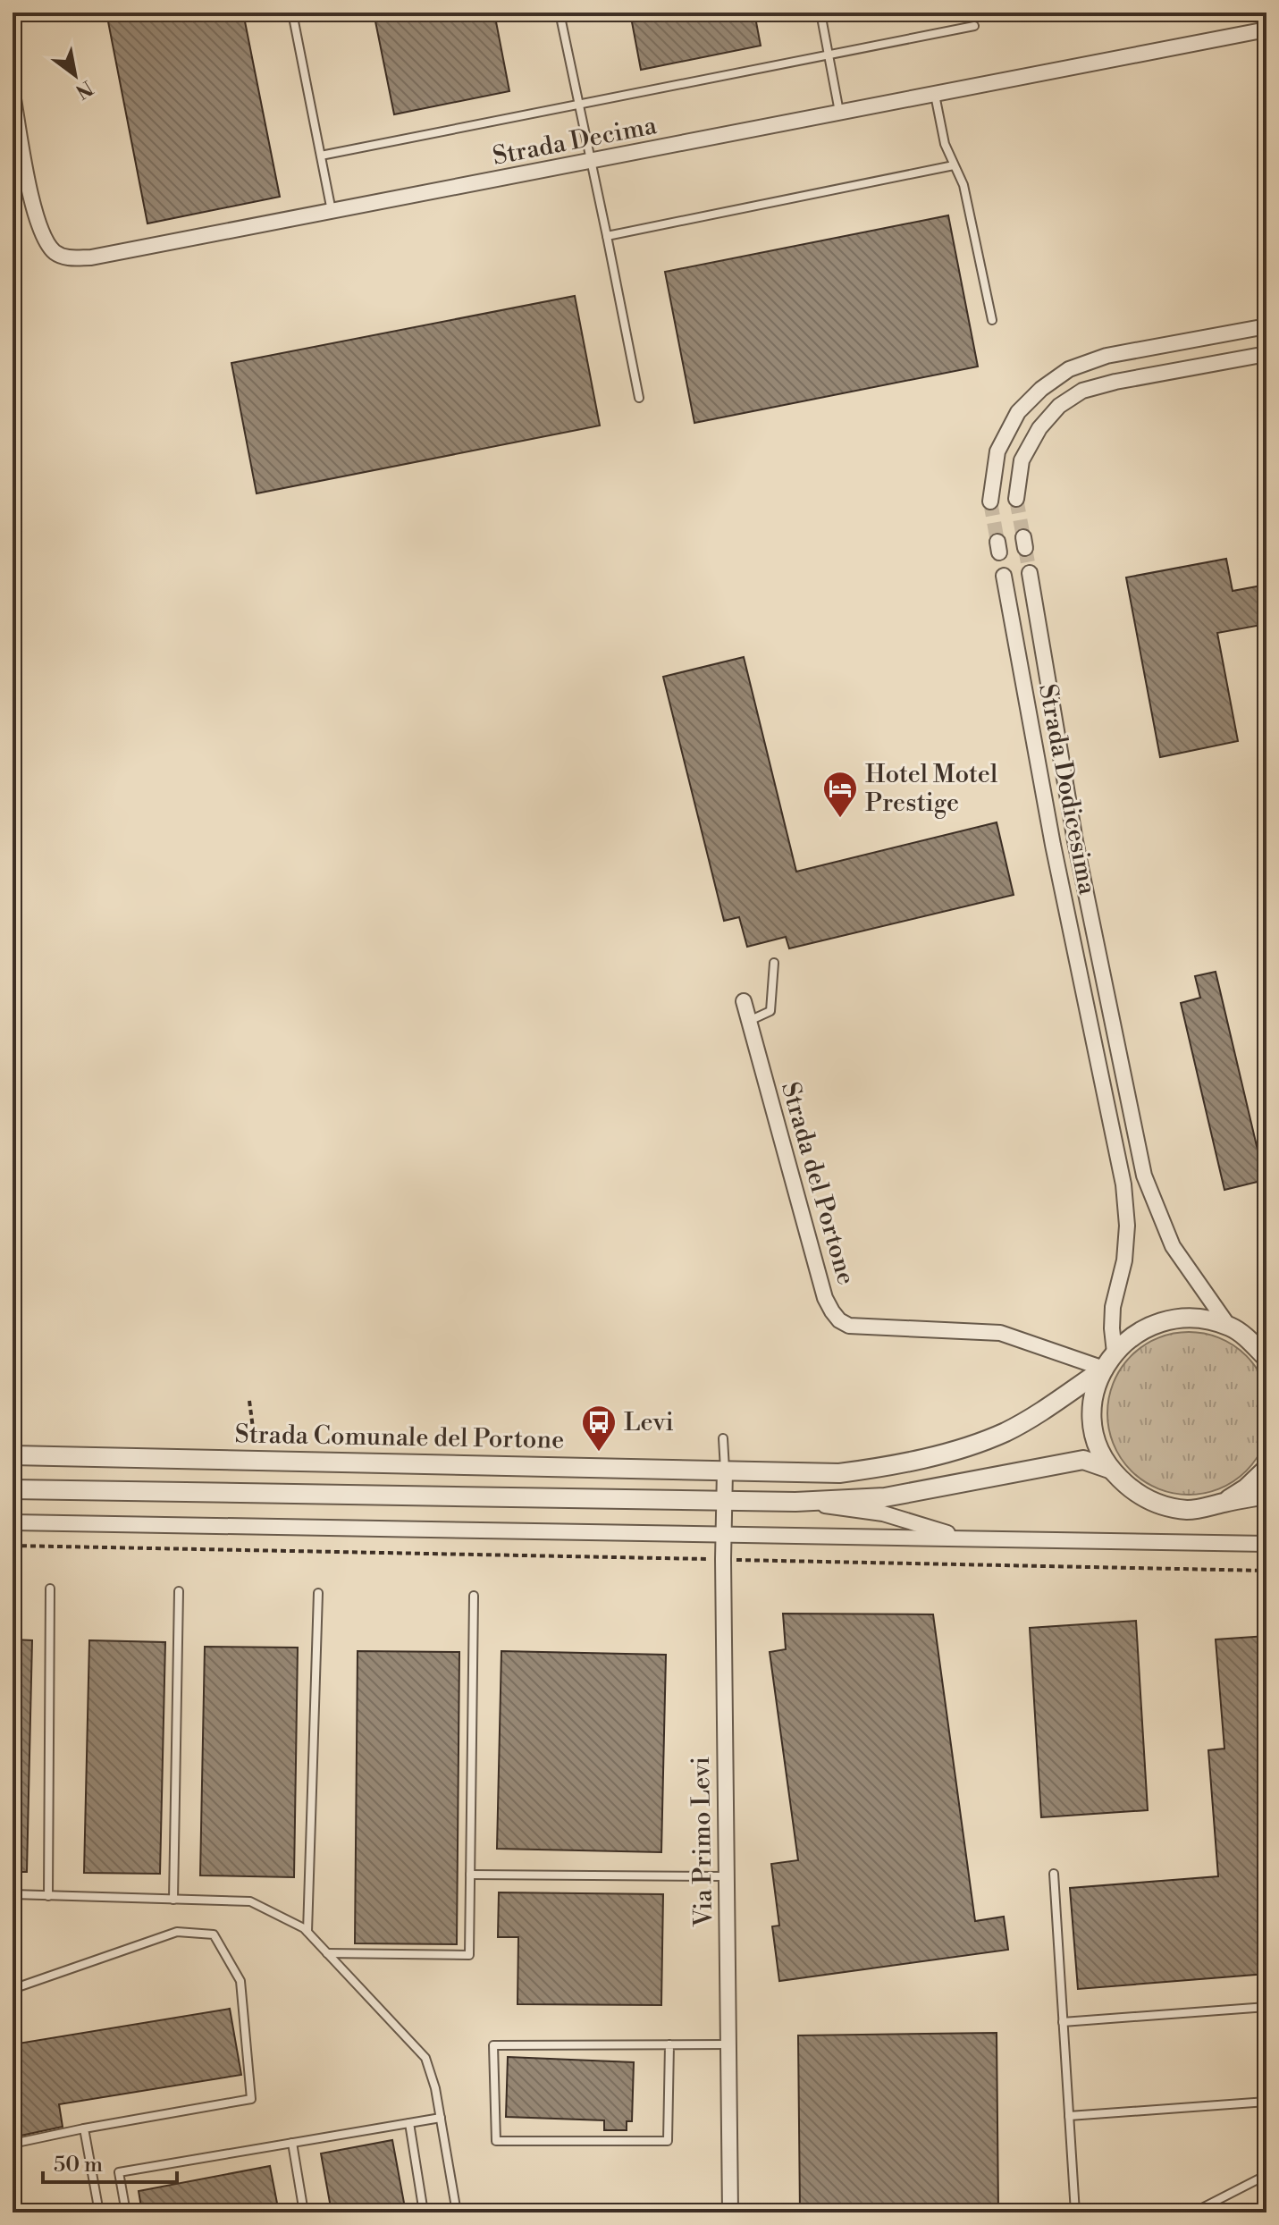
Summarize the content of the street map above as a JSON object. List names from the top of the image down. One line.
{"streets":{"street":["Strada Decima","Strada Dodicesima","Strada del Portone","Strada Comunale del Portone","Via Primo Levi"]},"crossings":[["Strada Dodicesima","Strada Comunale del Portone"],["Strada del Portone","Strada Comunale del Portone"],["Strada Comunale del Portone","Via Primo Levi"]],"places":{"hotel":["Hotel Motel Prestige"],"bus stop":["Levi"]},"scale_bar":"50 m","north":"bottom right"}
